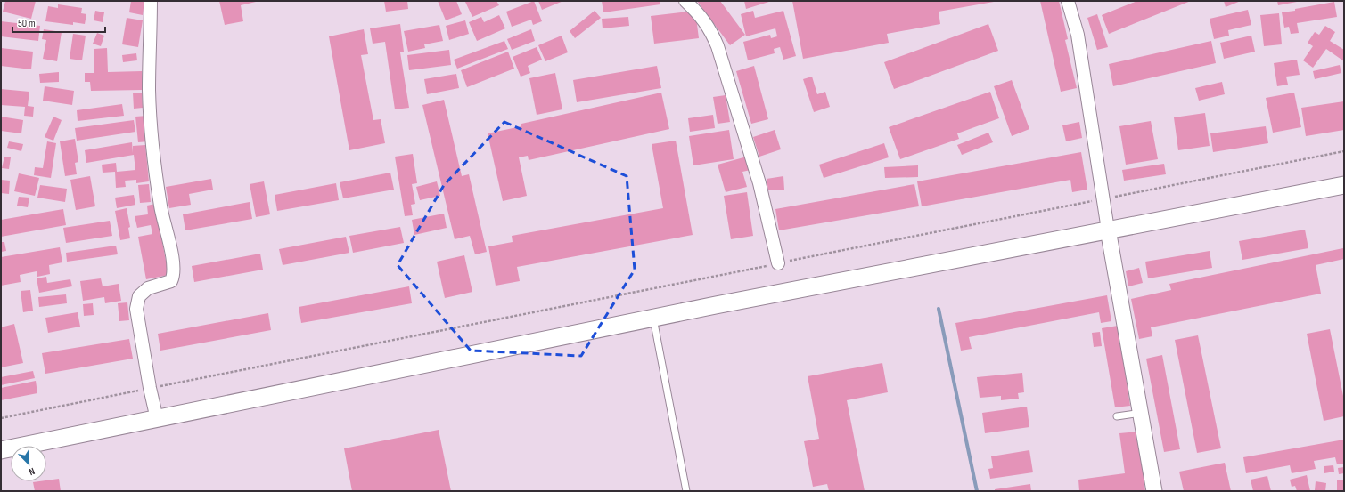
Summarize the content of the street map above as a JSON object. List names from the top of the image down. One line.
{"scale_bar":"50 m","north":"bottom right"}
